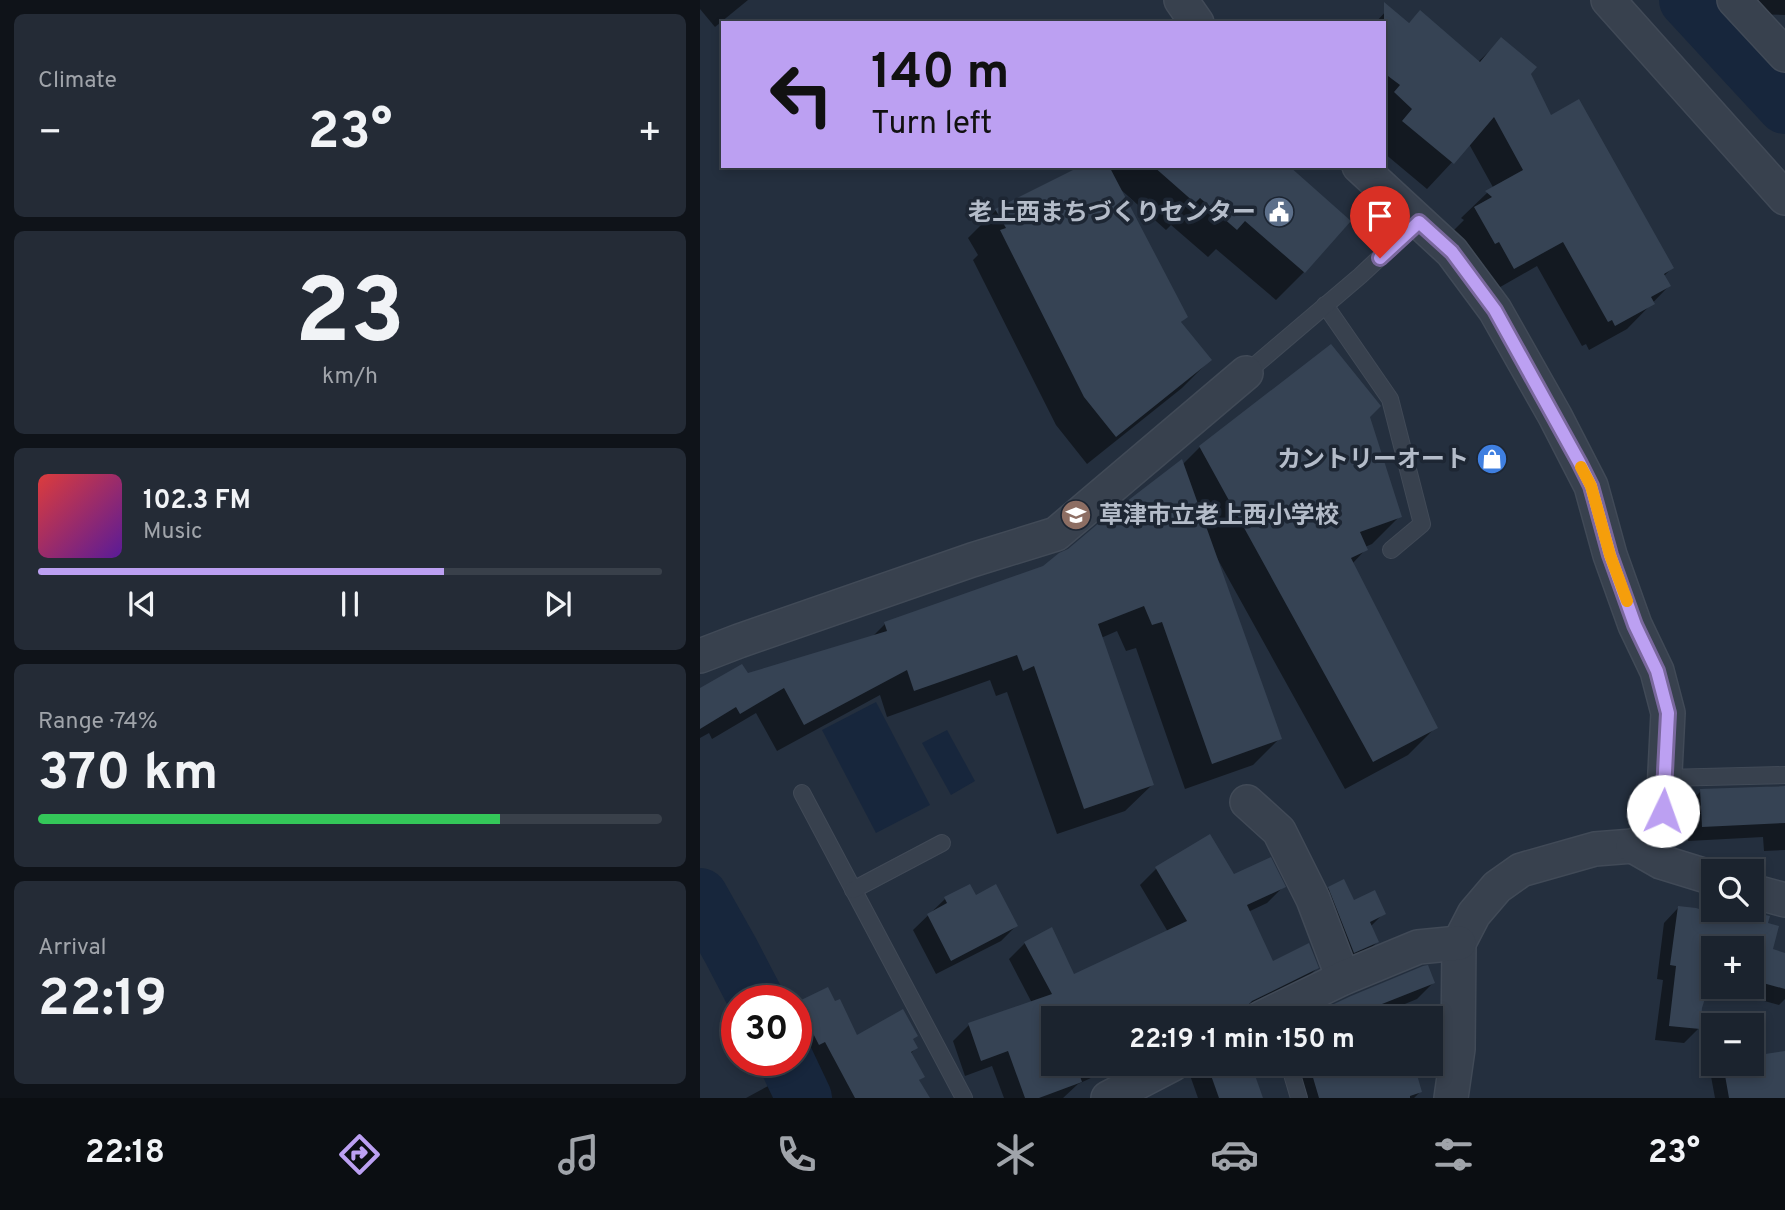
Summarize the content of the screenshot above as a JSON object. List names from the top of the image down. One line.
{"places":{"public building":["老上西まちづくりセンター"],"shop":["カントリーオート"],"school or university":["草津市立老上西小学校"]},"page":{"tile":["Climate",["23","km/h"],["Range · 74%","370 km"],["Arrival","22:19"]],"turn":["140 m","Turn left"],"heat":["−","23°","+"],"song":["102.3 FM","Music"],"map_buttons":["+","−"],"limit":"30","trip":"22:19 · 1 min · 150 m","tabs":["22:18","23°"]}}
